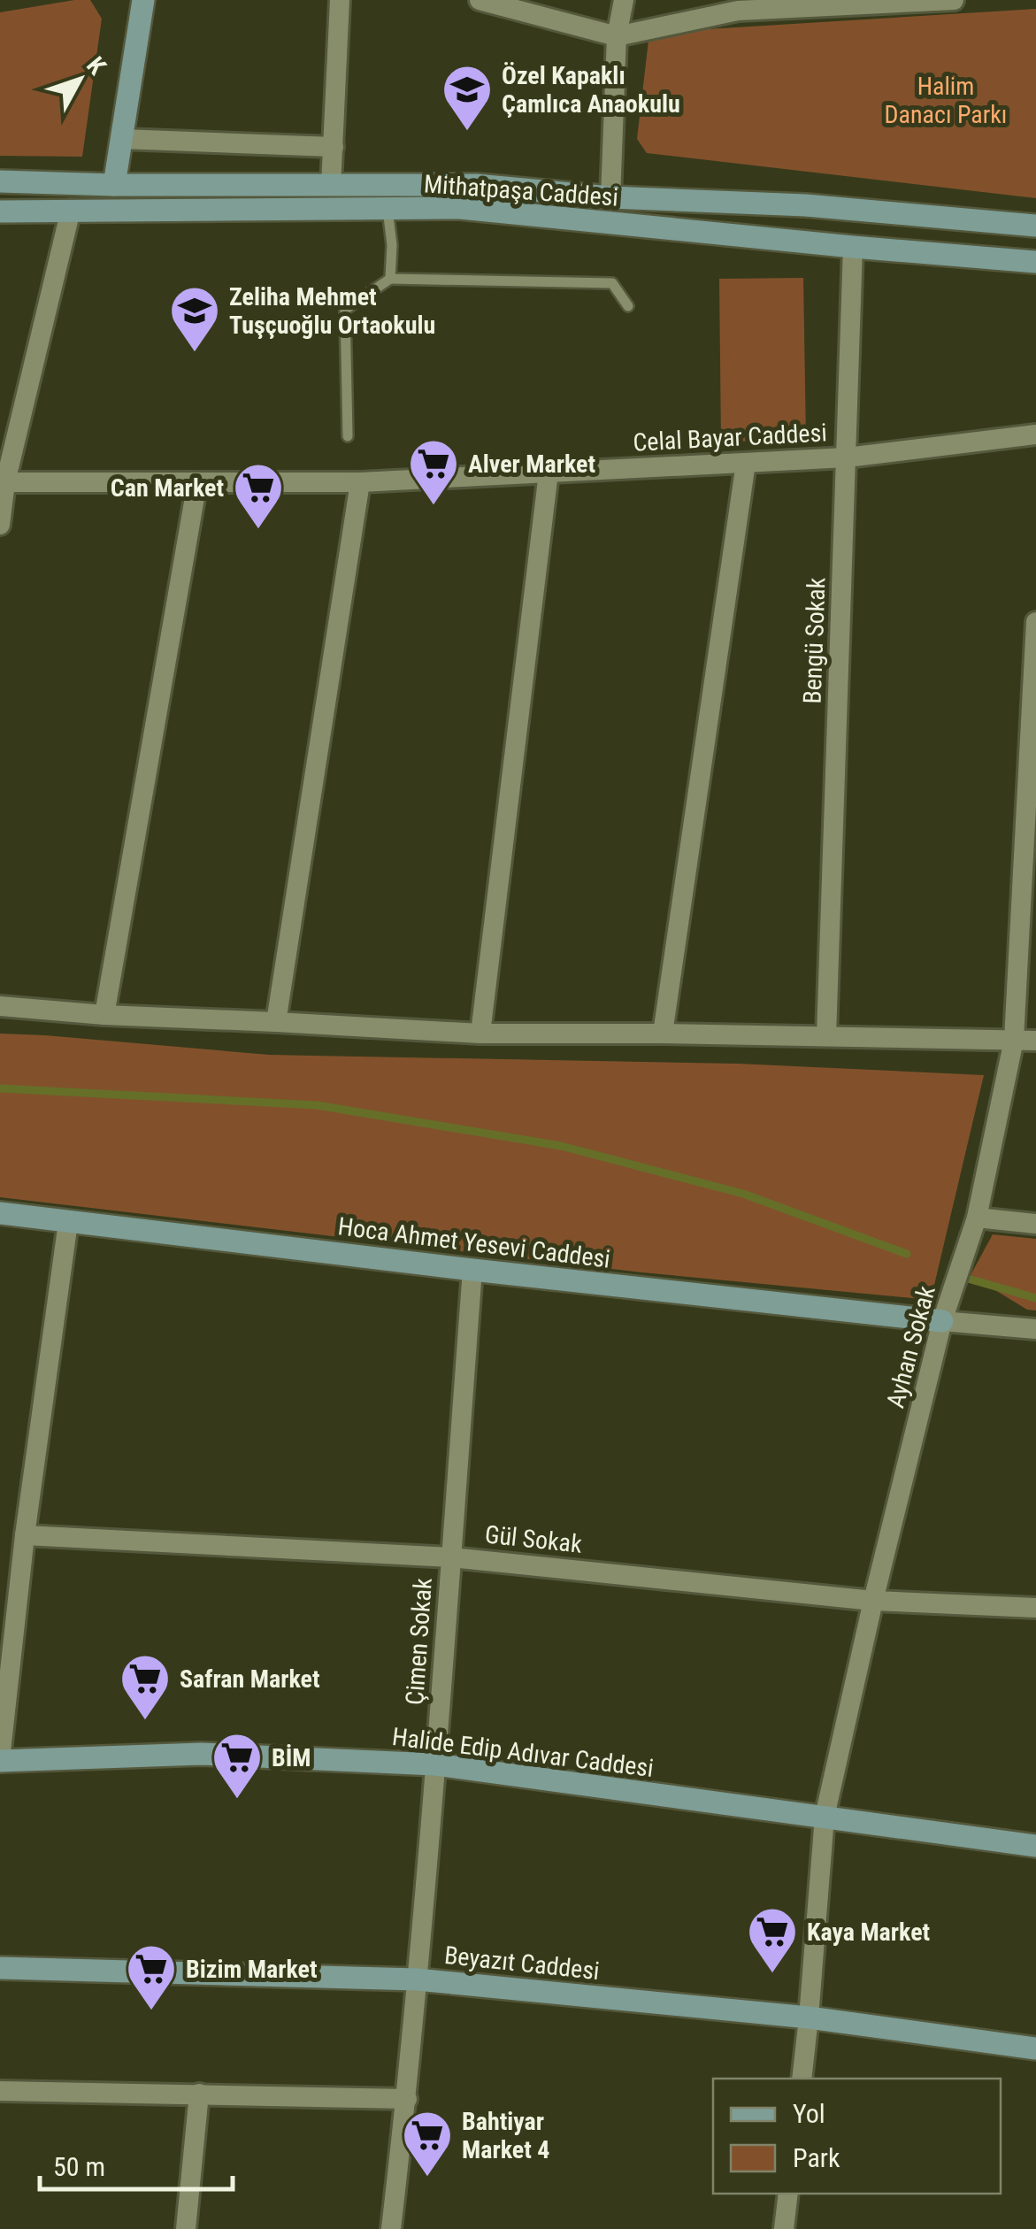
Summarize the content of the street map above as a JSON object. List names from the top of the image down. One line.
{"streets":{"street":["Mithatpaşa Caddesi","Celal Bayar Caddesi","Bengü Sokak","Hoca Ahmet Yesevi Caddesi","Ayhan Sokak","Gül Sokak","Çimen Sokak","Halide Edip Adıvar Caddesi","Beyazıt Caddesi"]},"crossings":[["Mithatpaşa Caddesi","Bengü Sokak"],["Celal Bayar Caddesi","Bengü Sokak"],["Hoca Ahmet Yesevi Caddesi","Ayhan Sokak"],["Hoca Ahmet Yesevi Caddesi","Çimen Sokak"],["Ayhan Sokak","Gül Sokak"],["Ayhan Sokak","Halide Edip Adıvar Caddesi"],["Ayhan Sokak","Beyazıt Caddesi"],["Gül Sokak","Çimen Sokak"],["Çimen Sokak","Halide Edip Adıvar Caddesi"],["Çimen Sokak","Beyazıt Caddesi"]],"parks":["Halim Danacı Parkı"],"places":{"school or university":["Özel Kapaklı Çamlıca Anaokulu","Zeliha Mehmet Tuşçuoğlu Ortaokulu"],"supermarket":["Alver Market","Can Market","Safran Market","BİM","Kaya Market","Bizim Market","Bahtiyar Market 4"]},"legend":["Yol","Park"],"scale_bar":"50 m","north":"top right"}
